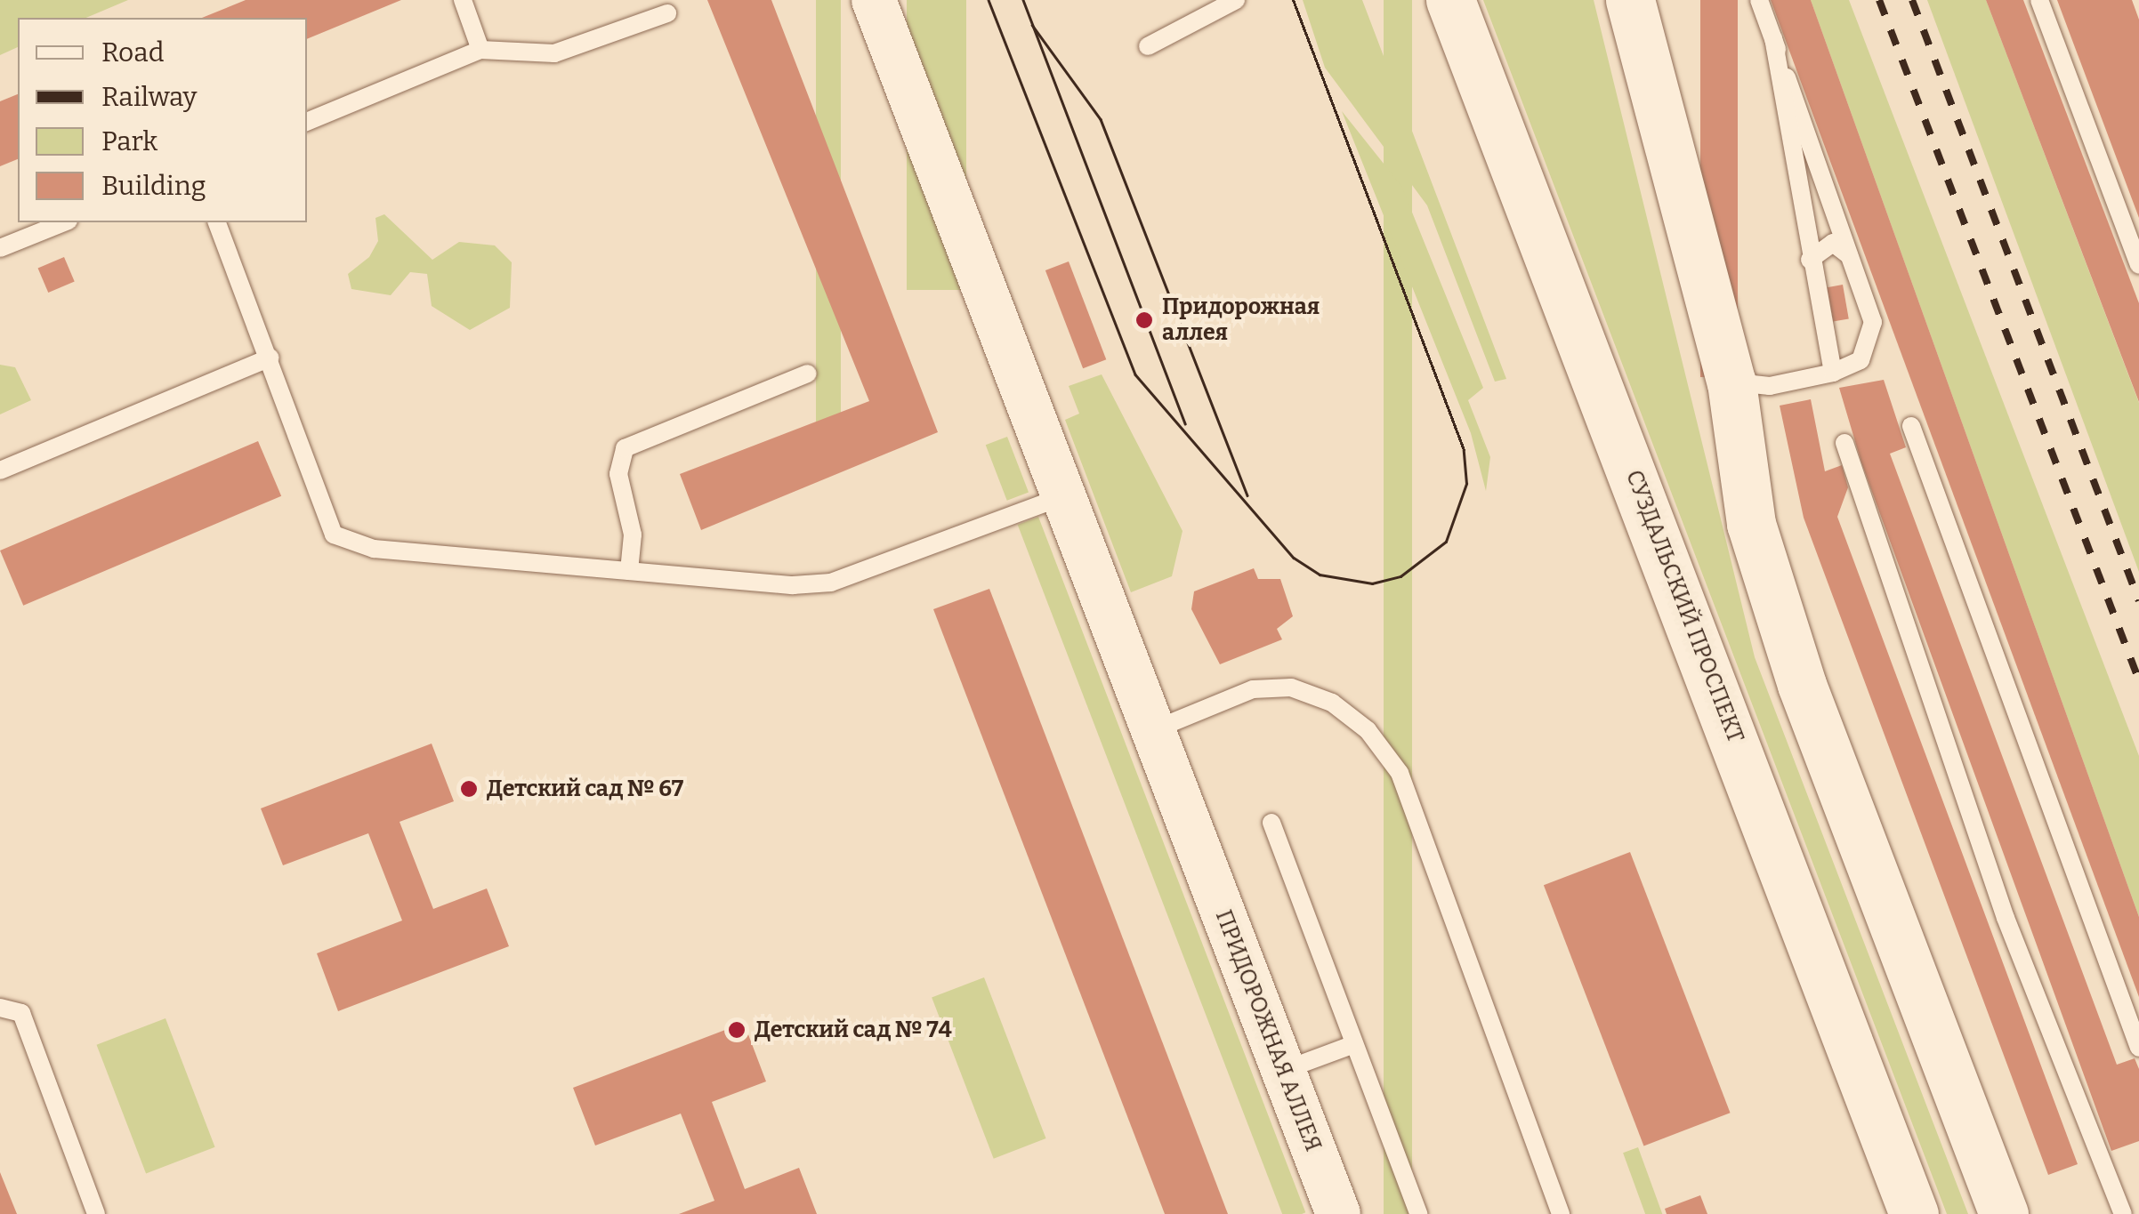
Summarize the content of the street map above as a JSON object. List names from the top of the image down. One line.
{"streets":{"main road":["СУЗДАЛЬСКИЙ ПРОСПЕКТ"],"street":["ПРИДОРОЖНАЯ АЛЛЕЯ"]},"places":["Придорожная аллея","Детский сад № 67","Детский сад № 74"],"legend":["Road","Railway","Park","Building"]}
